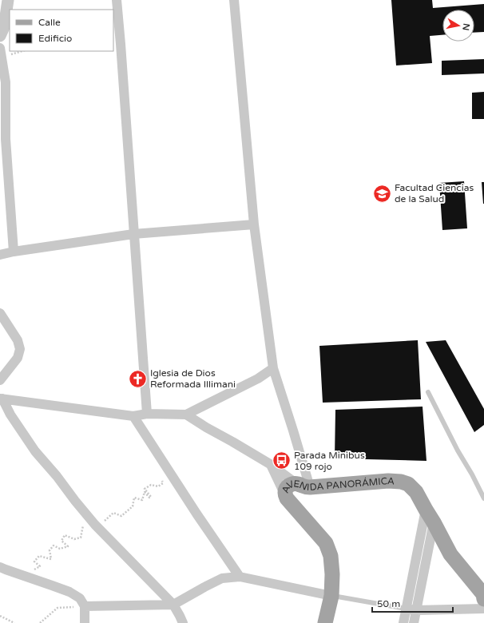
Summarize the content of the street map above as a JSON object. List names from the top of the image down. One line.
{"streets":{"main road":["AVENIDA PANORÁMICA"]},"places":{"school or university":["Facultad Ciencias de la Salud"],"church":["Iglesia de Dios Reformada Illimani"],"bus stop":["Parada Minibus 109 rojo"]},"legend":["Calle","Edificio"],"scale_bar":"50 m","north":"right"}
